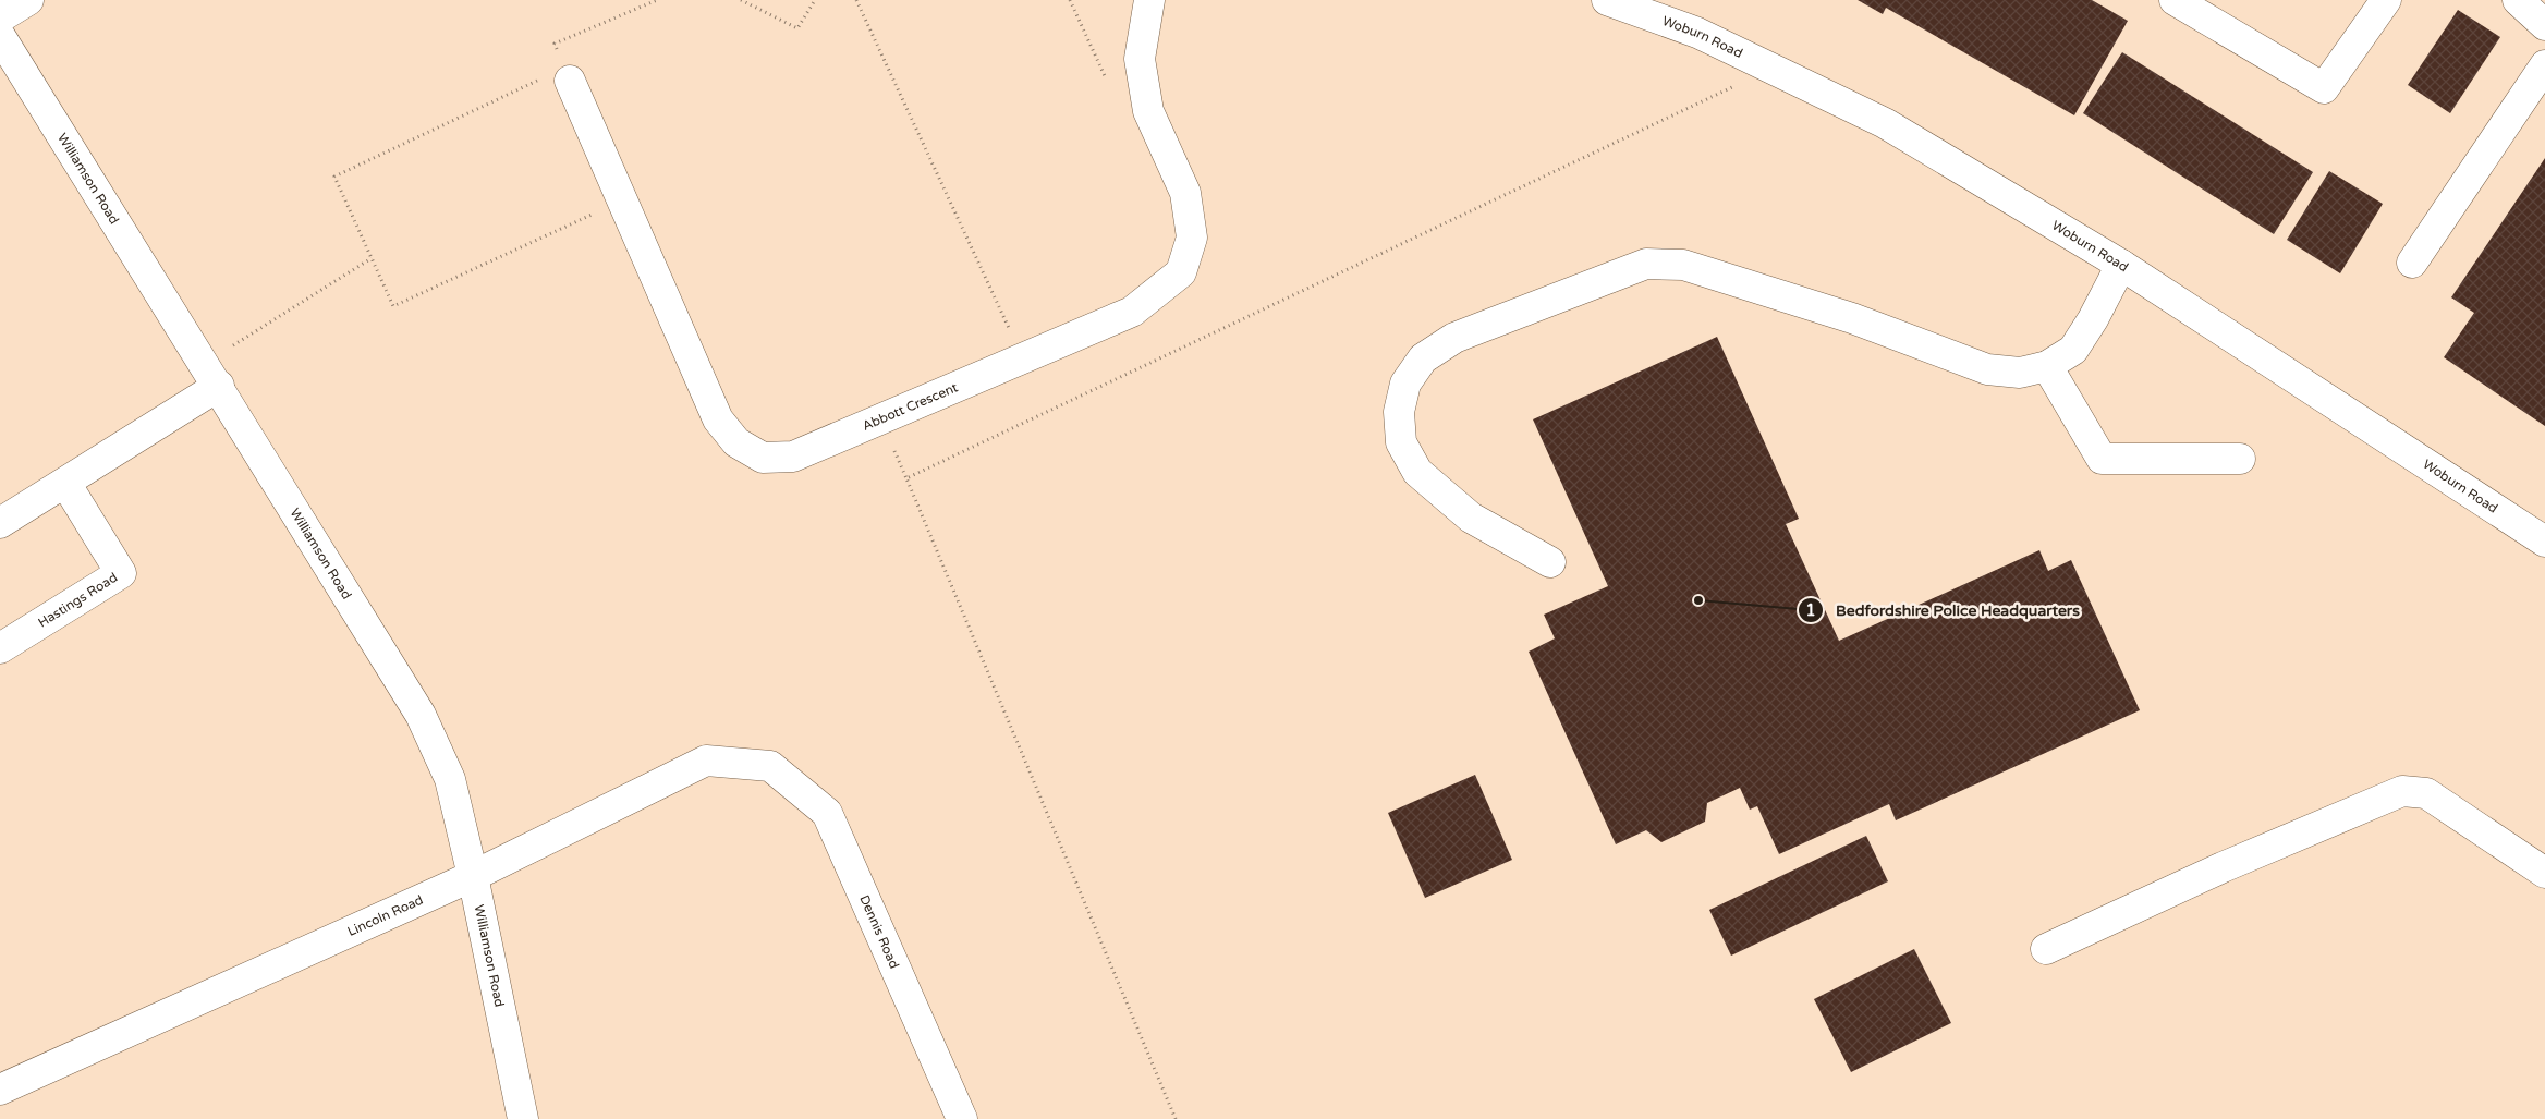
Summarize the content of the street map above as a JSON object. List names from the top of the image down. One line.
{"streets":{"street":["Woburn Road","Williamson Road","Abbott Crescent","Hastings Road","Lincoln Road","Dennis Road"]},"crossings":[["Williamson Road","Lincoln Road"],["Lincoln Road","Dennis Road"]],"places":["Bedfordshire Police Headquarters"]}
